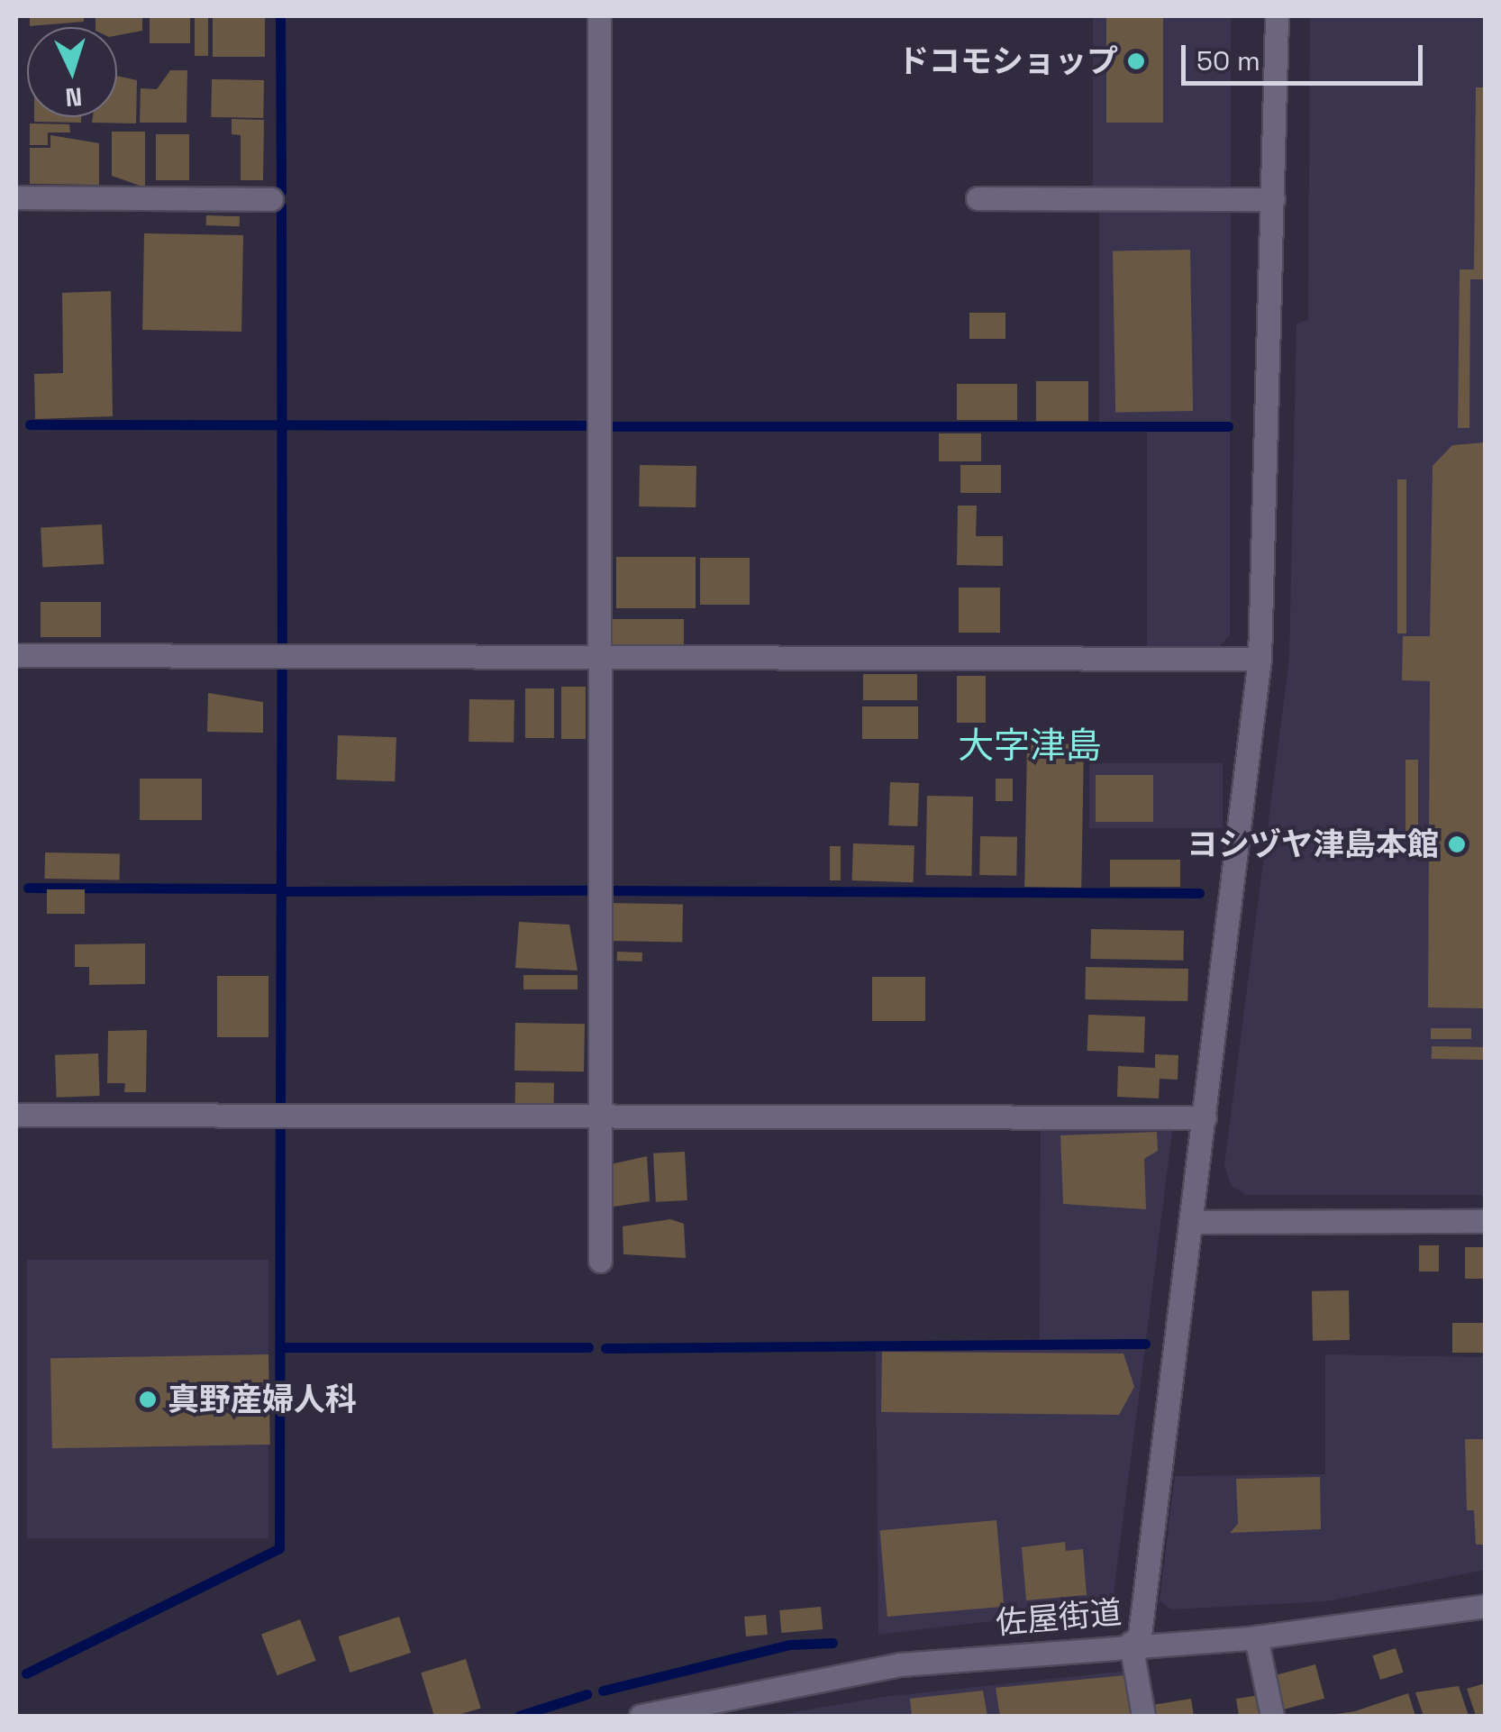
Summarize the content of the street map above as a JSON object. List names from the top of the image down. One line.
{"streets":{"street":["佐屋街道"]},"districts":["大字津島"],"places":["ドコモショップ","ヨシヅヤ津島本館","真野産婦人科"],"scale_bar":"50 m","north":"bottom"}
